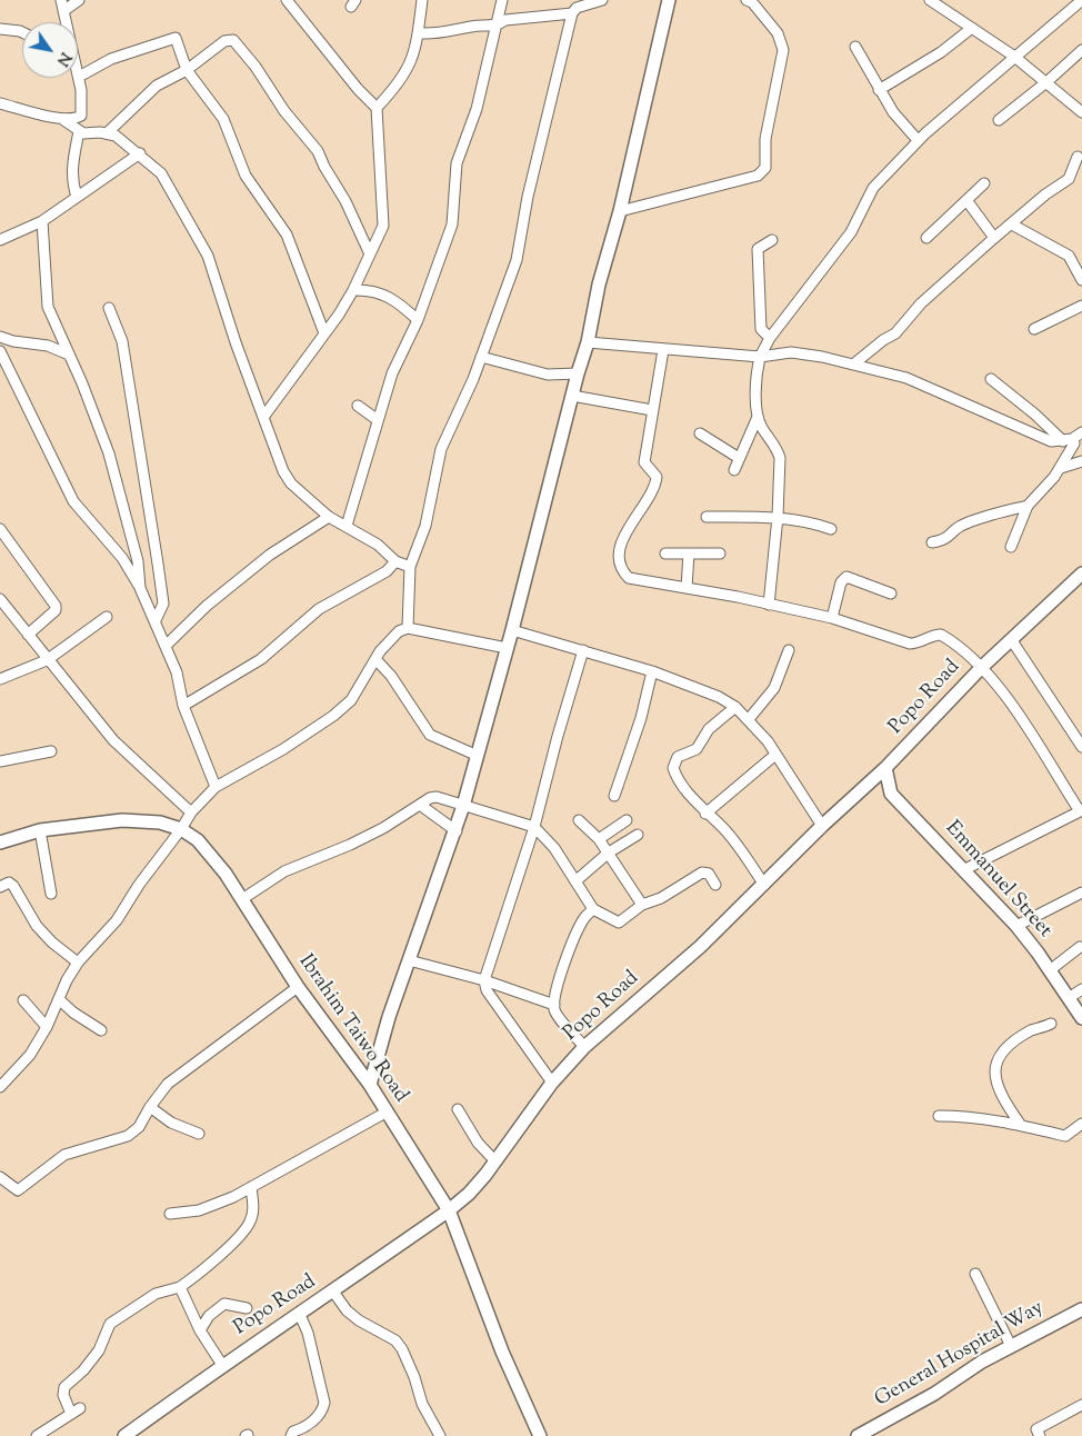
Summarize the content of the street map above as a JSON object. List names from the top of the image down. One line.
{"streets":{"main road":["Popo Road","Emmanuel Street","Ibrahim Taiwo Road","General Hospital Way"]},"crossings":[["Popo Road","Ibrahim Taiwo Road"]],"north":"bottom right"}
